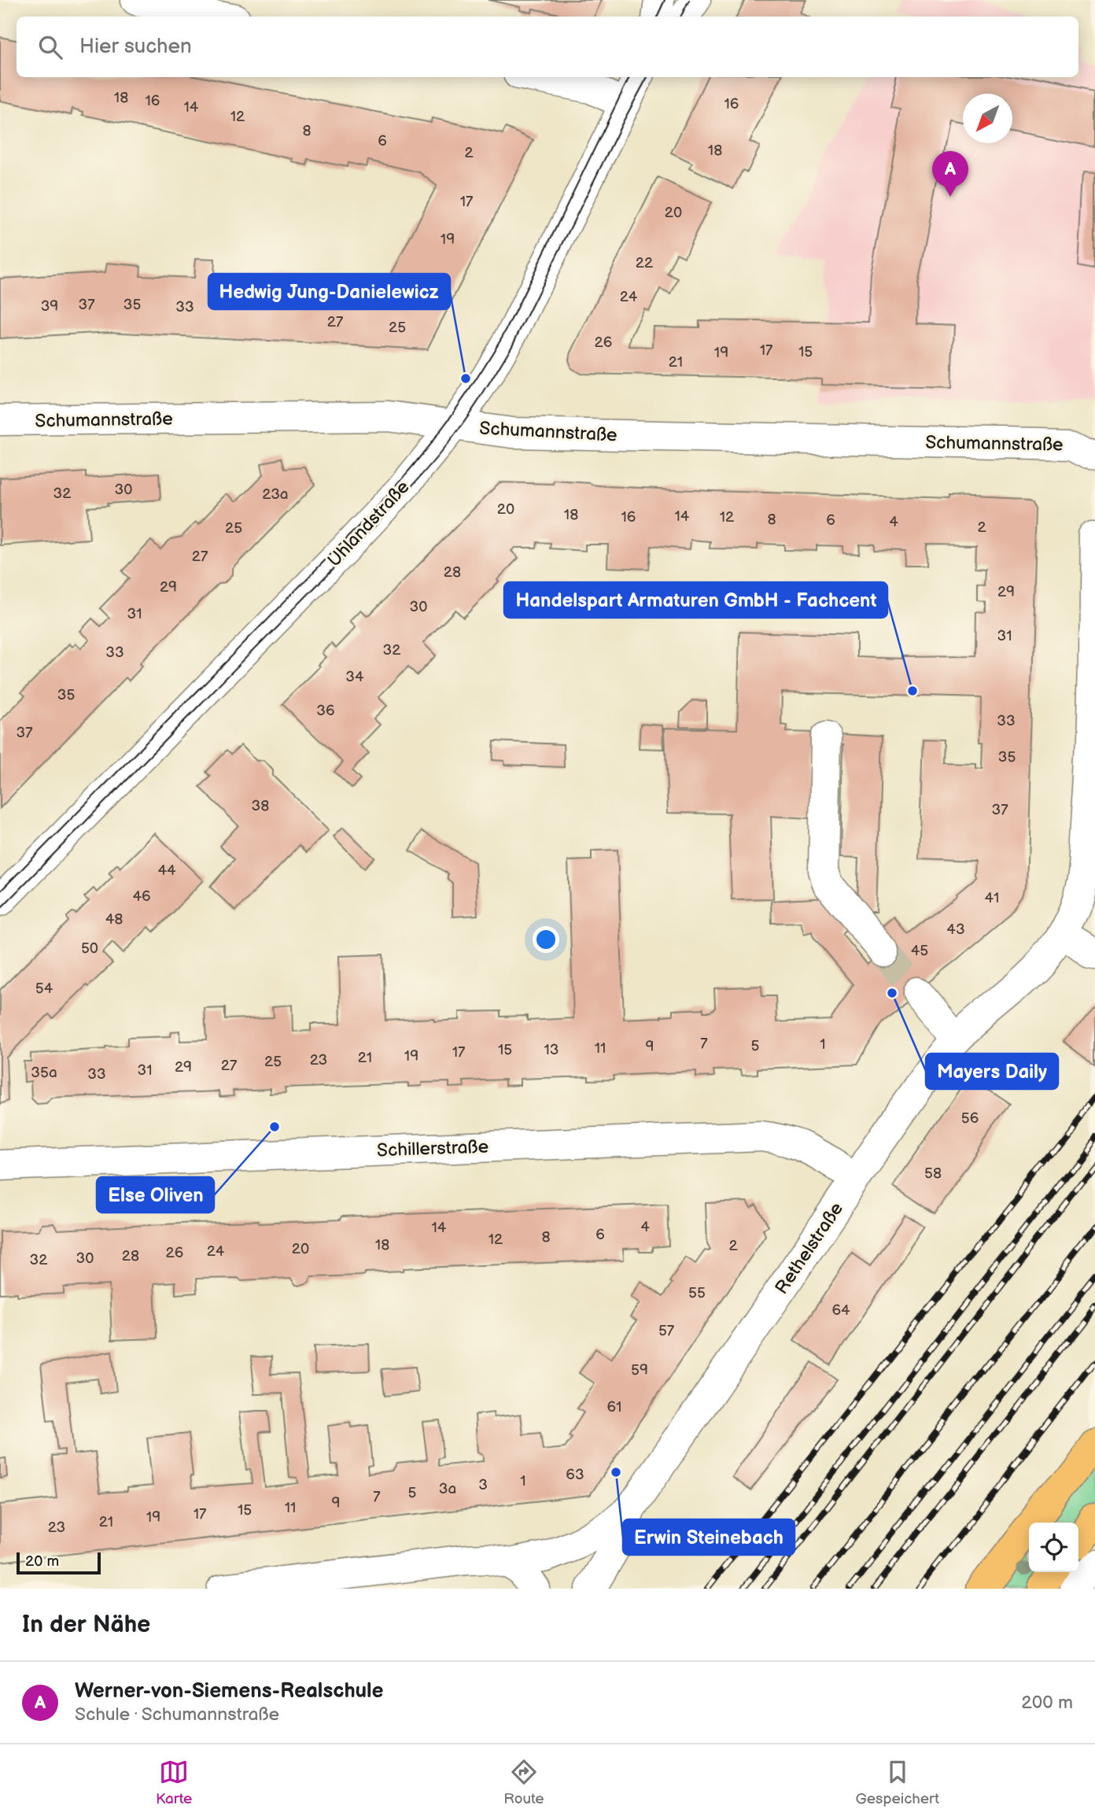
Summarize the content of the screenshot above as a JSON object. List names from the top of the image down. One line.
{"streets":{"street":["Schumannstraße","Uhlandstraße","Schillerstraße","Rethelstraße"]},"crossings":[["Schumannstraße","Uhlandstraße"],["Schillerstraße","Rethelstraße"]],"places":["Hedwig Jung-Danielewicz","Handelspart Armaturen GmbH - Fachcent","Mayers Daily","Else Oliven","Erwin Steinebach"],"house_numbers":["18","16","16","14","12","8","6","18","2","17","20","19","22","24","37","35","39","33","27","25","26","17","15","19","21","30","32","23a","20","18","14","16","12","8","6","4","2","25","27","28","29","29","30","31","31","32","33","34","35","36","33","37","35","38","37","44","46","41","48","43","50","45","54","7","1","5","9","11","15","13","17","19","21","23","25","27","29","31","35a","33","56","58","4","14","6","8","12","18","2","20","24","26","28","30","32","55","64","57","59","61","63","1","3","3a","5","7","9","11","15","17","19","21","23"],"scale_bar":"20 m","north":"bottom left","page":{"search":"Hier suchen","pins":"A","scale":"20 m","heading":"In der Nähe","list":[{"mark":"A","name":"Werner-von-Siemens-Realschule","note":"Schule · Schumannstraße","value":"200 m"}],"nav":["Karte","Route","Gespeichert"]}}
